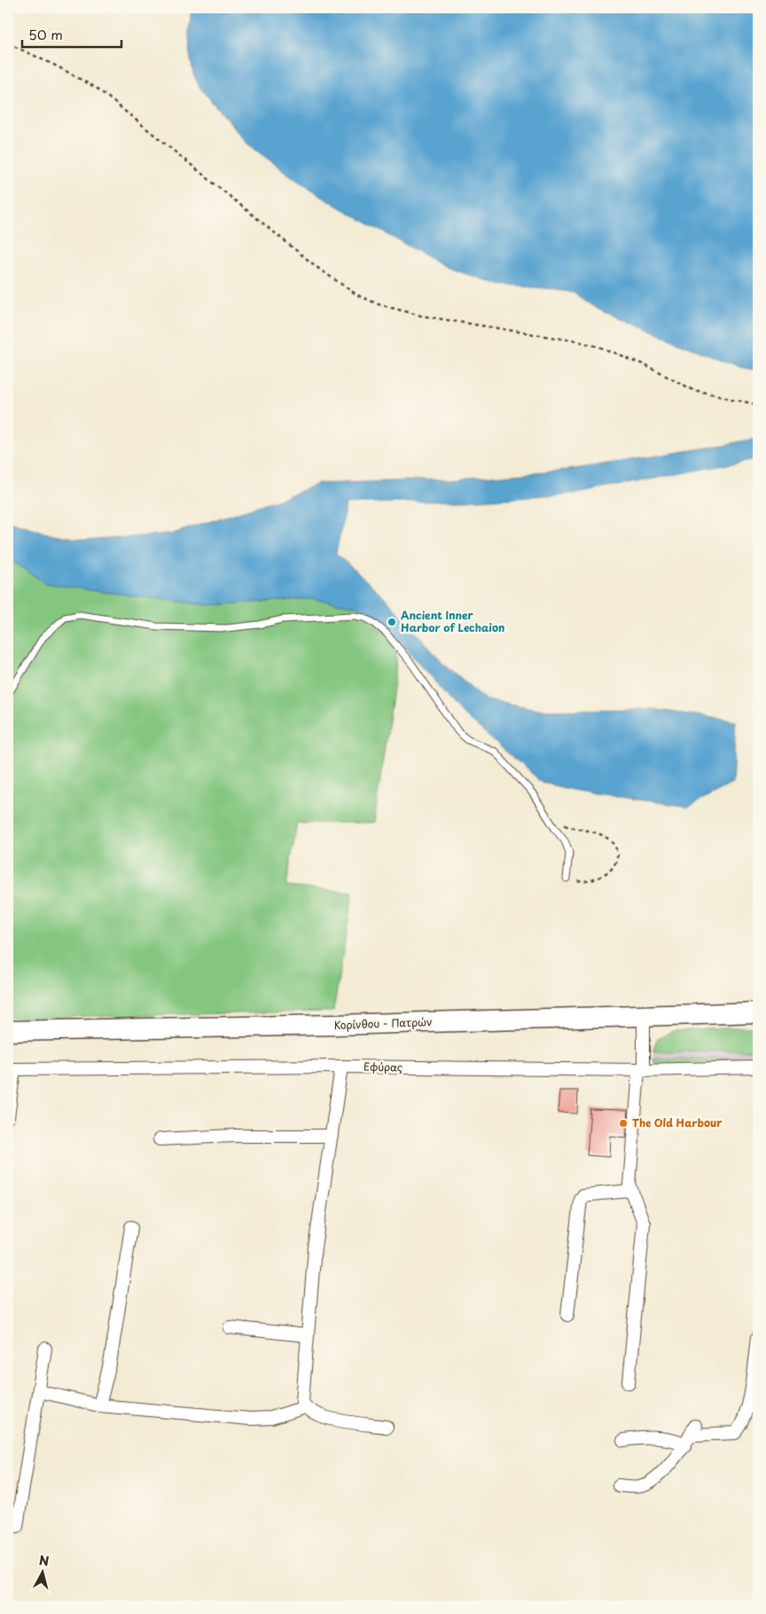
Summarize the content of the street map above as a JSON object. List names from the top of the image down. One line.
{"streets":{"main road":["Κορίνθου - Πατρών"],"street":["Εφύρας"]},"places":["Ancient Inner Harbor of Lechaion","The Old Harbour"],"scale_bar":"50 m","north":"top"}
